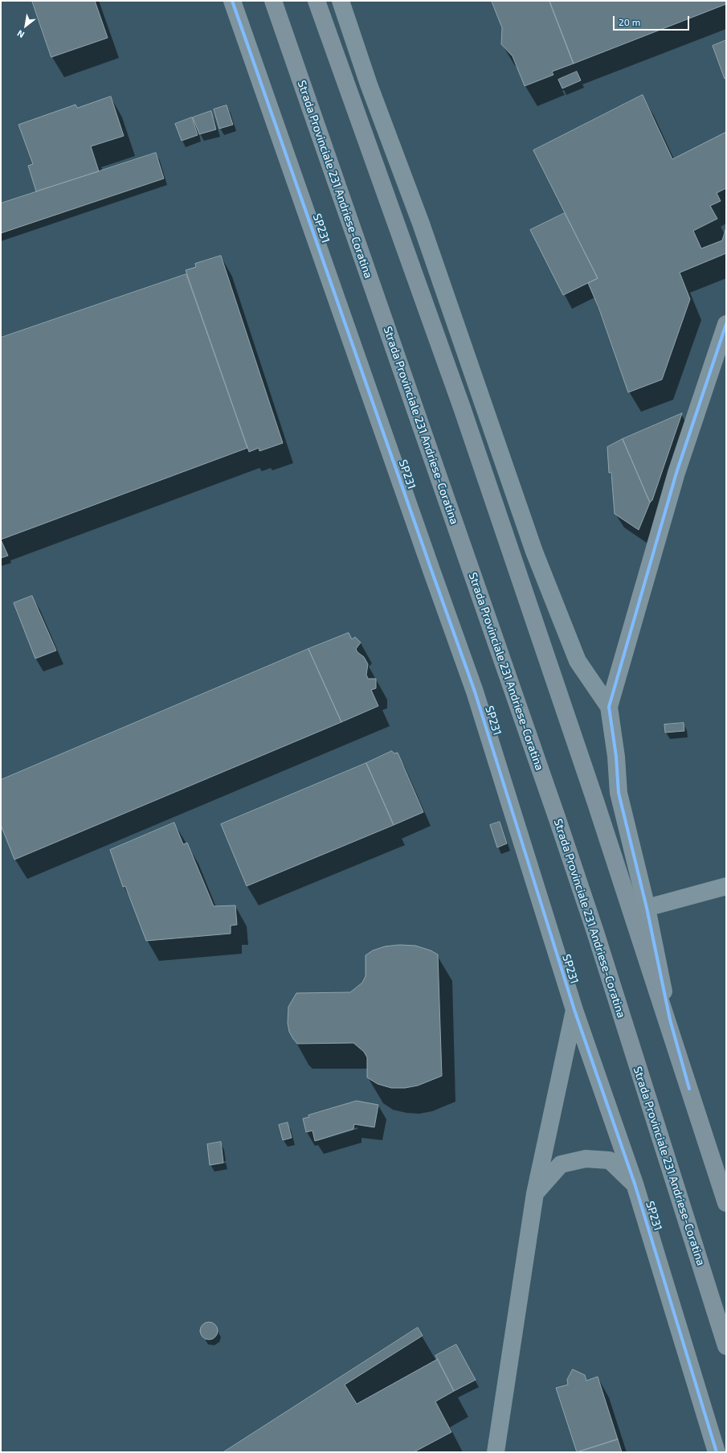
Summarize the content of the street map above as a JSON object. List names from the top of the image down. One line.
{"streets":{"highway":["Strada Provinciale 231 Andriese-Coratina"],"street":["SP231"]},"scale_bar":"20 m","north":"bottom left"}
